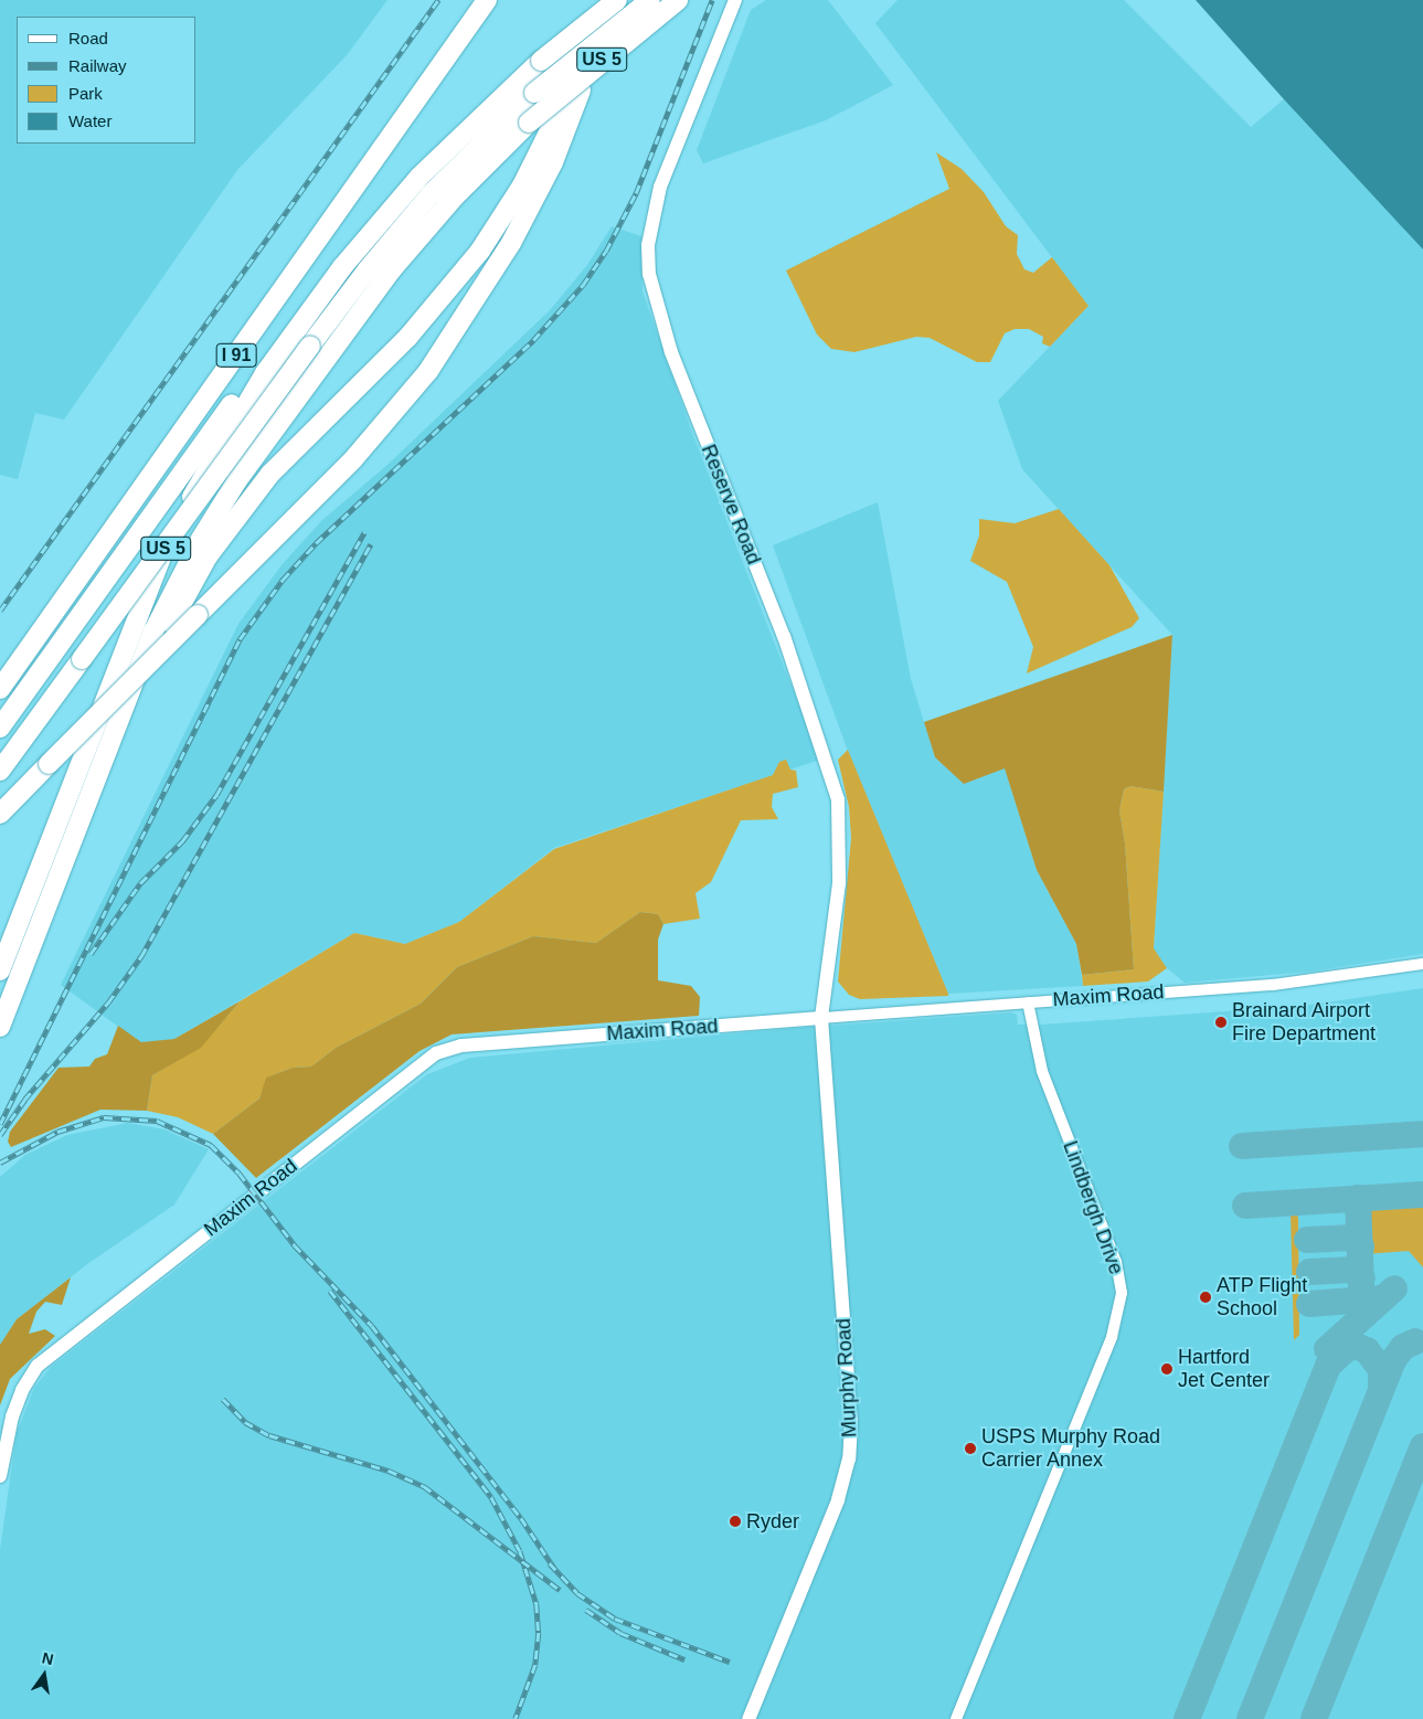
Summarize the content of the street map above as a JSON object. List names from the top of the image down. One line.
{"streets":{"highway":["US 5","I 91"],"street":["Reserve Road","Maxim Road","Lindbergh Drive","Murphy Road"]},"crossings":[["Reserve Road","Maxim Road"],["Reserve Road","Murphy Road"],["Maxim Road","Lindbergh Drive"],["Maxim Road","Murphy Road"]],"places":["Brainard Airport Fire Department","ATP Flight School","Hartford Jet Center","USPS Murphy Road Carrier Annex","Ryder"],"legend":["Road","Railway","Park","Water"],"north":"top"}
